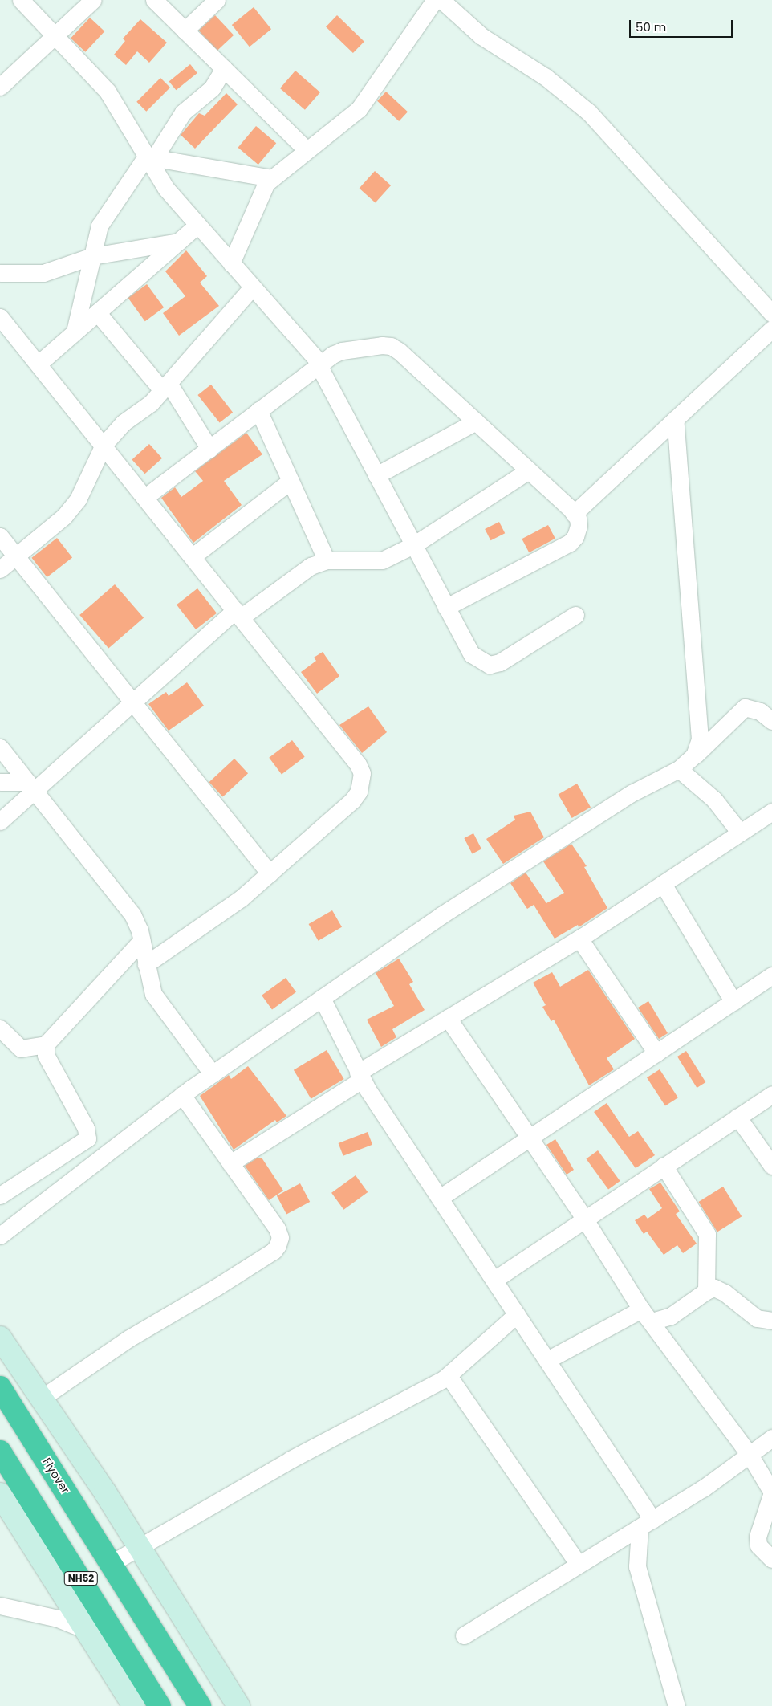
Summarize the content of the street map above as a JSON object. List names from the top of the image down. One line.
{"streets":{"highway":["Flyover","NH52"]},"crossings":[["Flyover","NH52"]],"scale_bar":"50 m"}
